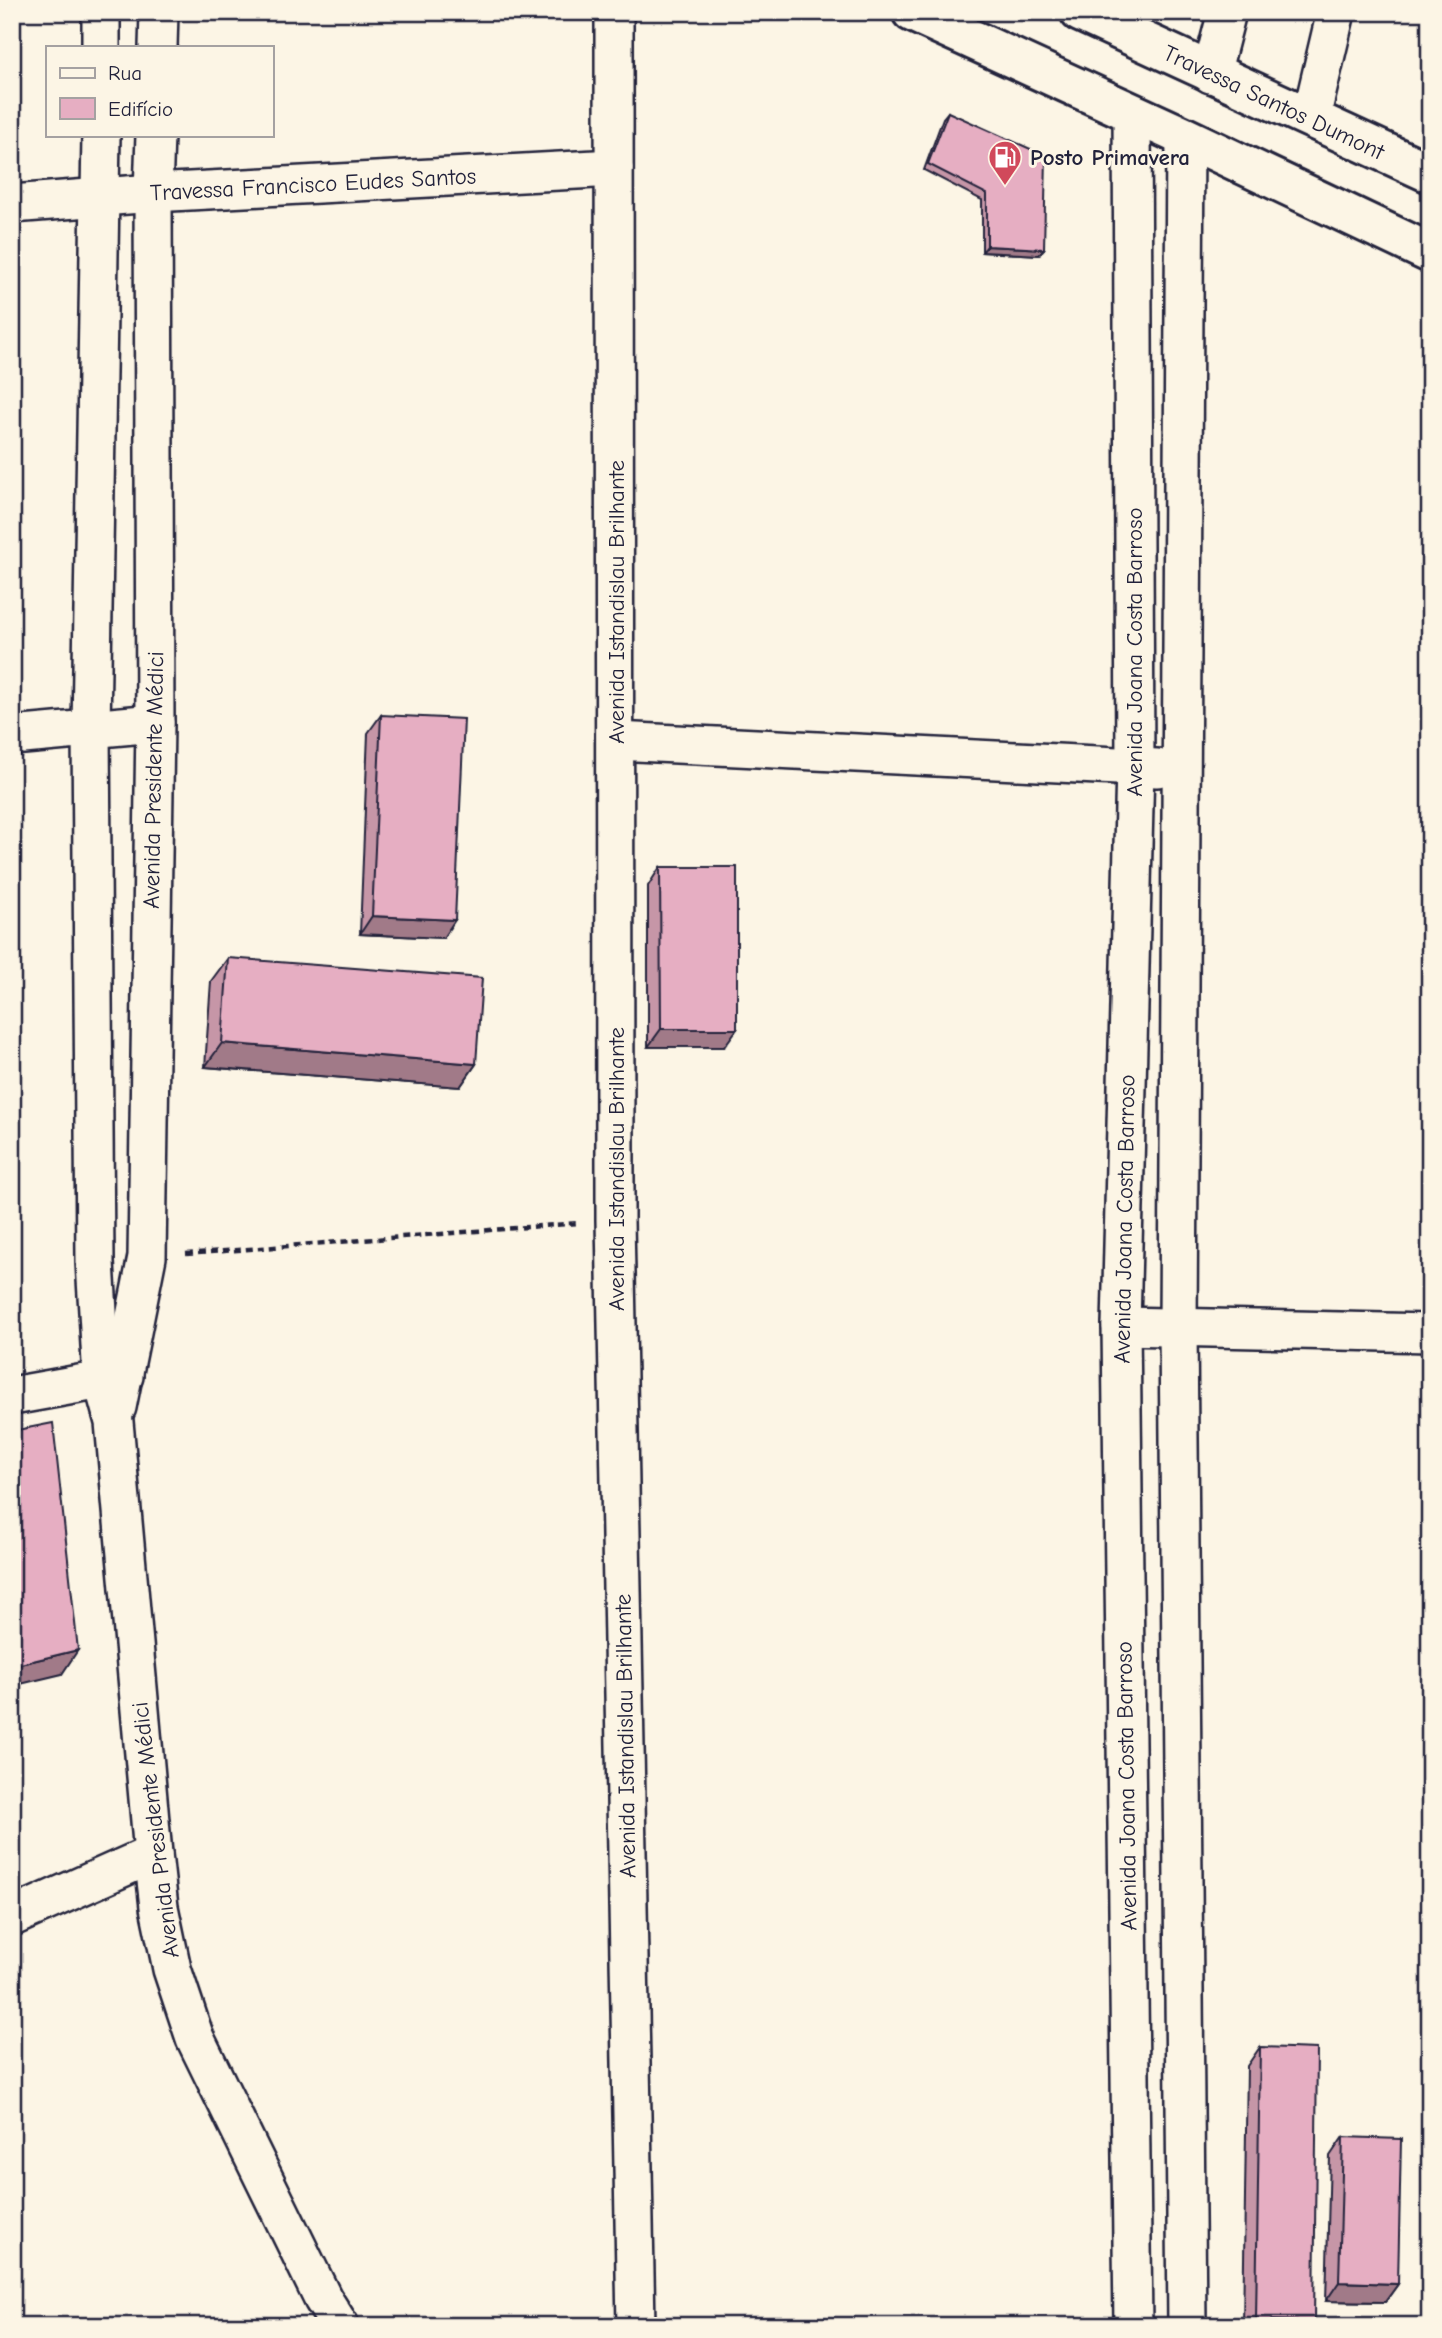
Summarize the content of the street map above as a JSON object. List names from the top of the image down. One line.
{"streets":{"main road":["Travessa Santos Dumont"],"street":["Travessa Francisco Eudes Santos","Avenida Istandislau Brilhante","Avenida Joana Costa Barroso","Avenida Presidente Médici"]},"crossings":[["Travessa Francisco Eudes Santos","Avenida Istandislau Brilhante"],["Travessa Francisco Eudes Santos","Avenida Presidente Médici"]],"places":{"fuel station":["Posto Primavera"]},"legend":["Rua","Edifício"]}
